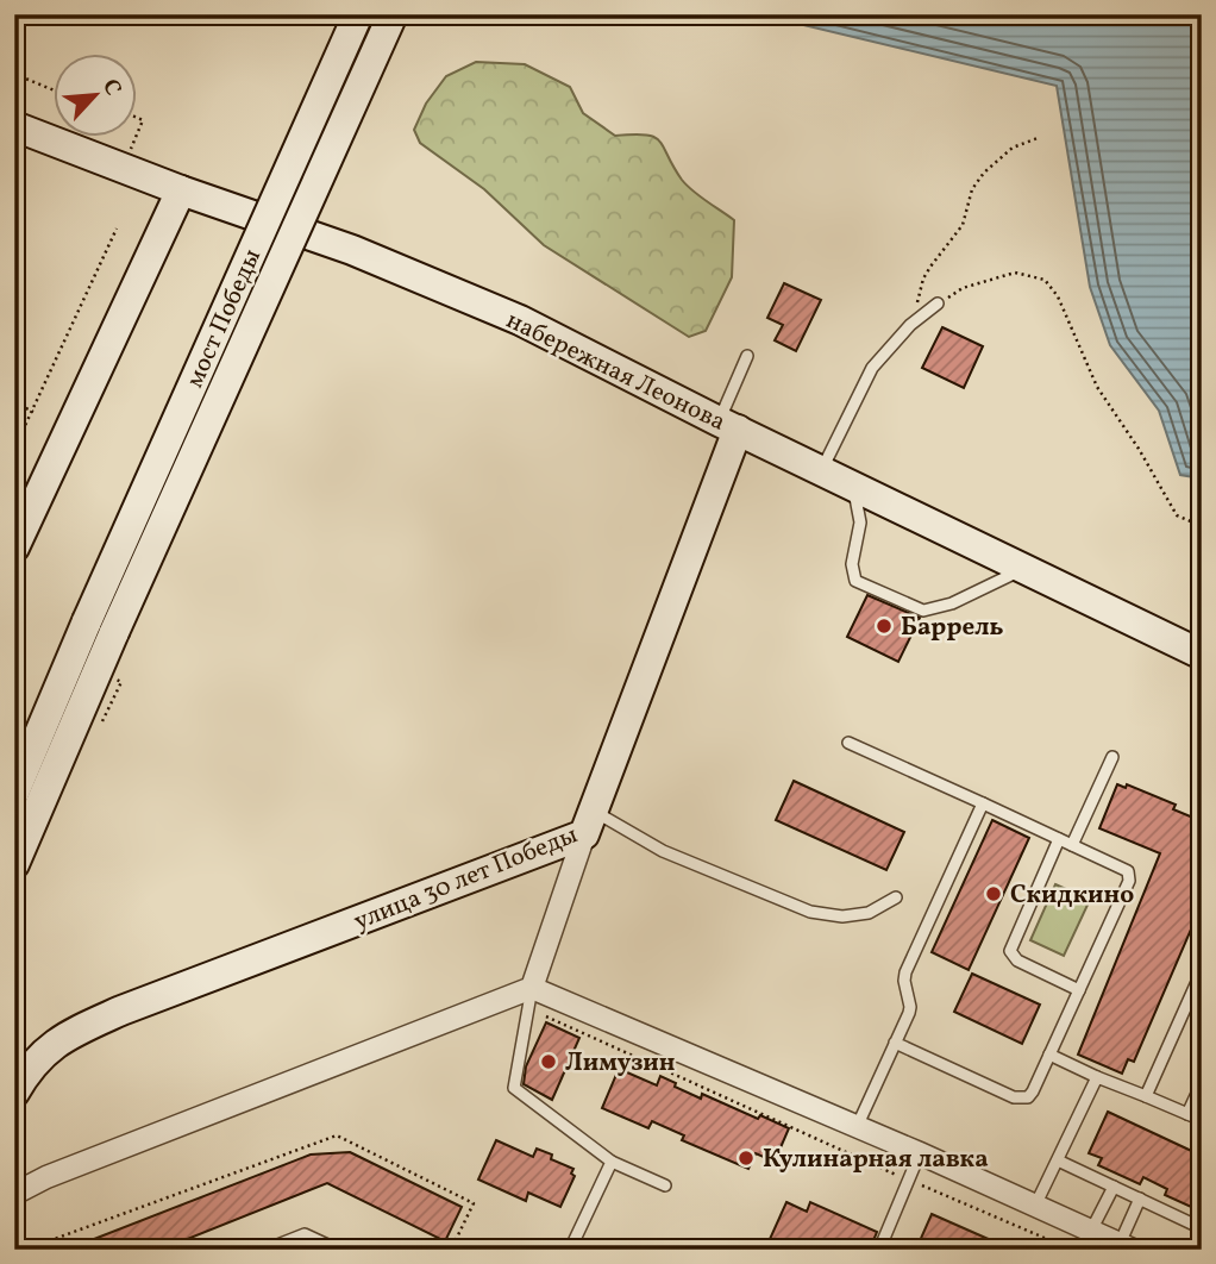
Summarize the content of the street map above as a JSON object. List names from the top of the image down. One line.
{"streets":{"main road":["мост Победы","набережная Леонова","улица 30 лет Победы"]},"crossings":[["набережная Леонова","улица 30 лет Победы"]],"places":["Баррель","Скидкино","Лимузин","Кулинарная лавка"],"north":"top right"}
